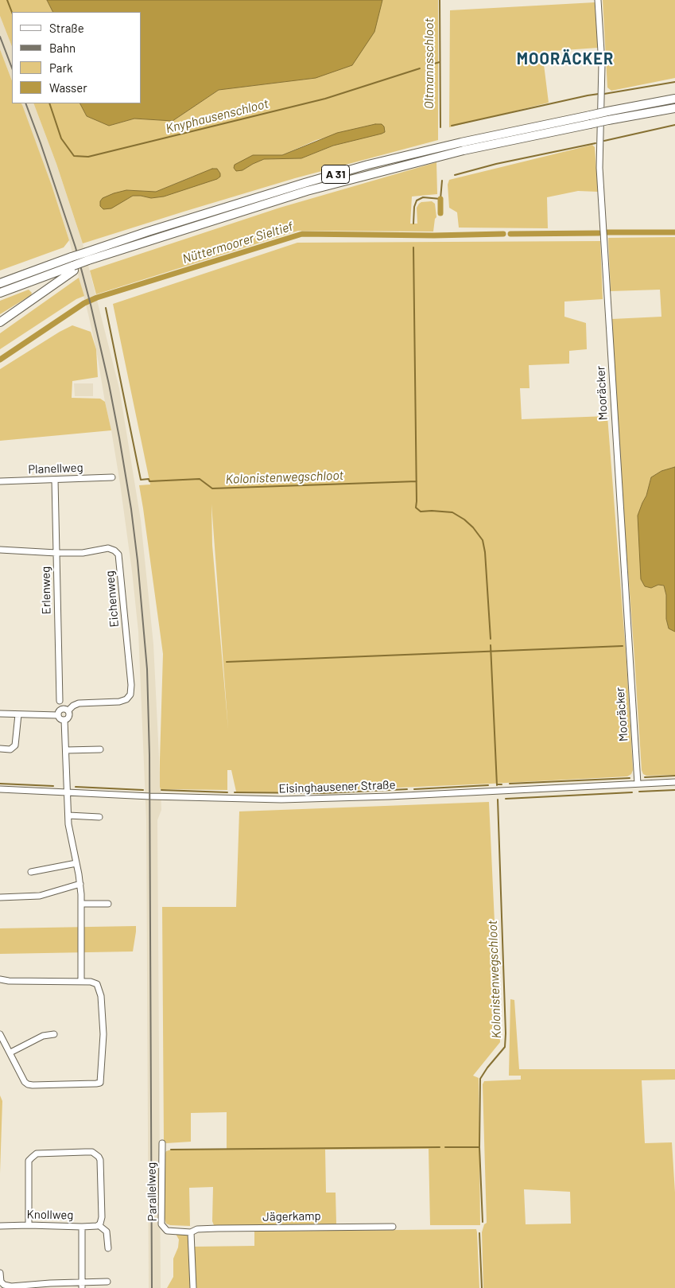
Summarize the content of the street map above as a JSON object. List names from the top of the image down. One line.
{"streets":{"highway":["A 31"],"street":["Mooräcker","Planellweg","Erlenweg","Eichenweg","Eisinghausener Straße","Parallelweg","Knollweg","Jägerkamp"]},"crossings":[["Mooräcker","Eisinghausener Straße"],["Planellweg","Erlenweg"],["Erlenweg","Eichenweg"],["Parallelweg","Jägerkamp"]],"districts":["MOORÄCKER"],"water":["Oltmannsschloot","Knyphausenschloot","Nüttermoorer Sieltief","Kolonistenwegschloot"],"legend":["Straße","Bahn","Park","Wasser"]}
